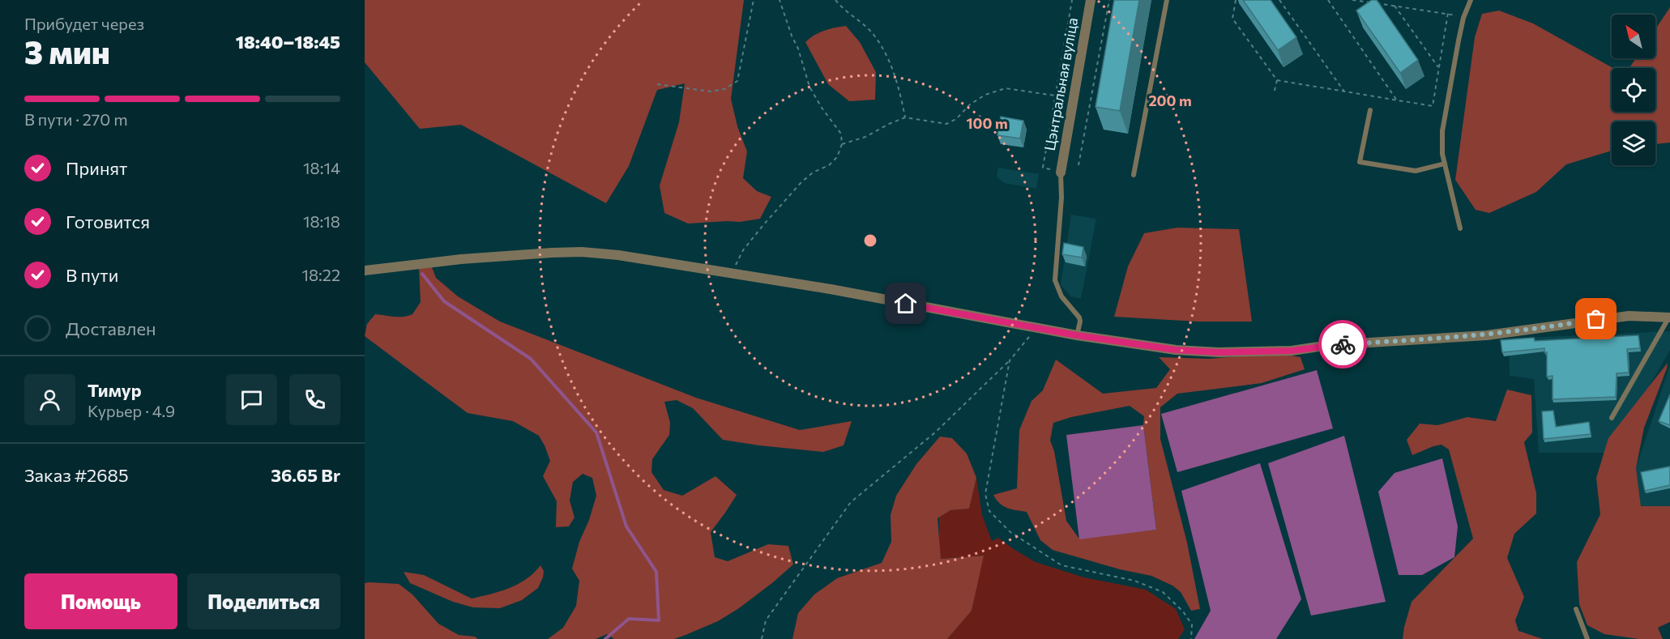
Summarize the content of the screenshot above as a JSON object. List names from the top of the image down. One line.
{"streets":{"street":["Цэнтральная вуліца"]},"north":"top left","page":{"heading":["3 мин","Прибудет через","18:40–18:45"],"panel":["Тимур","Курьер · 4.9","Заказ #2685","36.65 Br"],"bar":"В пути · 270 m","list":[["Принят","18:14"],["Готовится","18:18"],["В пути","18:22"],"Доставлен"],"buttons":["Помощь","Поделиться"]},"rings":["200 m","100 m"]}
